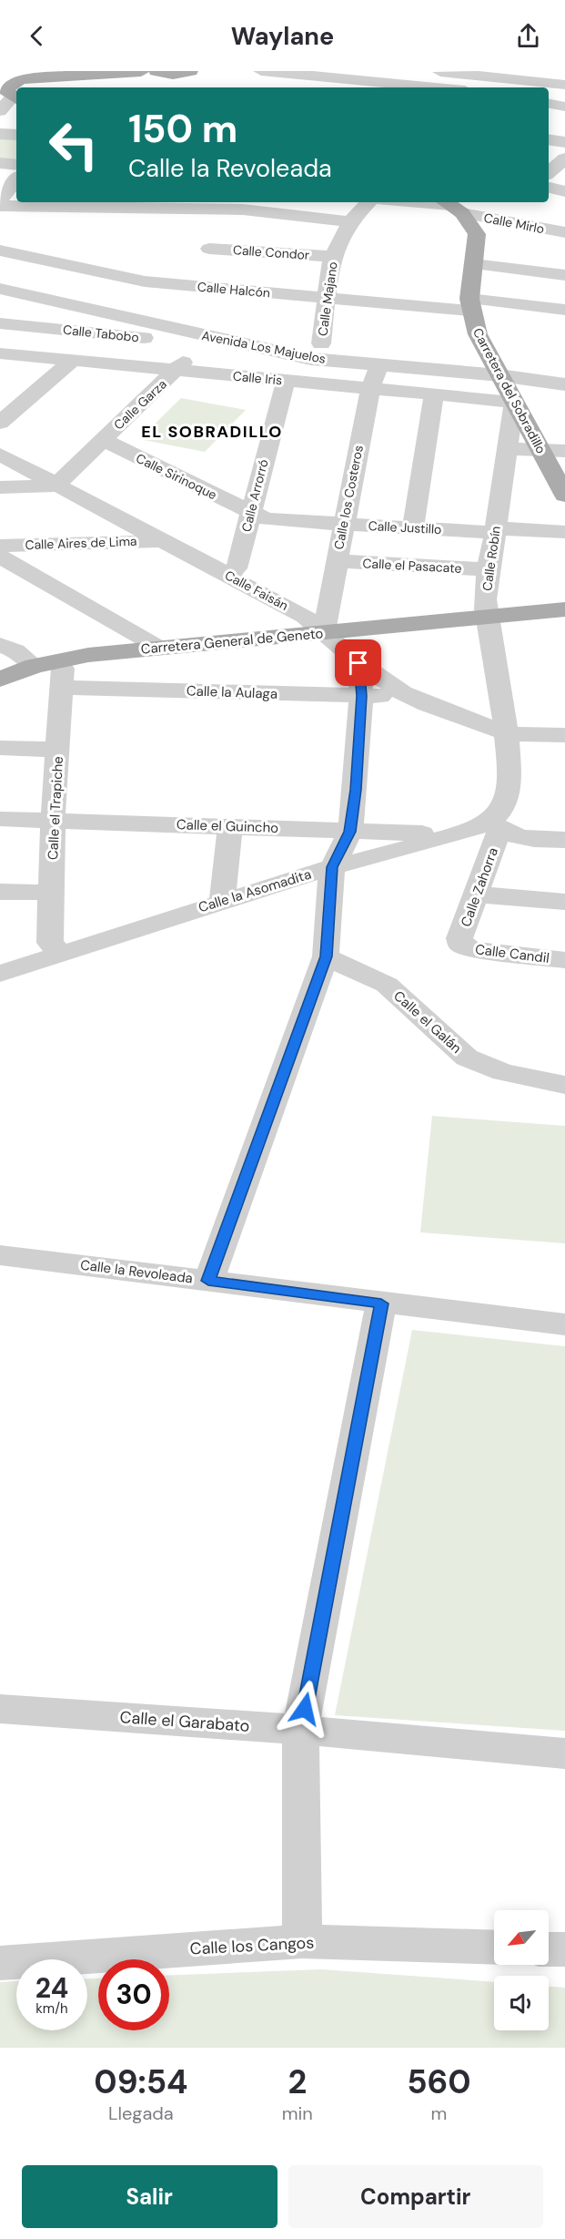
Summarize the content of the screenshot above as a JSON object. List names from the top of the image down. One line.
{"streets":{"main road":["Carretera del Sobradillo","Carretera General de Geneto"],"street":["Calle Mirlo","Calle Condor","Calle Halcón","Calle Majano","Calle Tabobo","Avenida Los Majuelos","Calle Iris","Calle Garza","Calle Sirinoque","Calle Arrorró","Calle los Costeros","Calle Justillo","Calle Aires de Lima","Calle Robín","Calle el Pasacate","Calle Faisán","Calle la Aulaga","Calle el Trapiche","Calle el Guincho","Calle Zahorra","Calle la Asomadita","Calle Candil","Calle el Galán","Calle la Revoleada","Calle el Garabato","Calle los Cangos"]},"crossings":[["Calle Mirlo","Carretera del Sobradillo"],["Calle Condor","Calle Majano"],["Calle Halcón","Calle Majano"],["Calle Halcón","Carretera del Sobradillo"],["Calle Majano","Avenida Los Majuelos"],["Calle Tabobo","Avenida Los Majuelos"],["Calle Tabobo","Calle Garza"],["Avenida Los Majuelos","Carretera del Sobradillo"],["Avenida Los Majuelos","Calle Garza"],["Avenida Los Majuelos","Calle los Costeros"],["Calle Iris","Carretera del Sobradillo"],["Calle Iris","Calle Garza"],["Calle Iris","Calle Arrorró"],["Calle Iris","Calle los Costeros"],["Calle Iris","Calle Robín"],["Carretera del Sobradillo","Calle Robín"],["Calle Garza","Calle Sirinoque"],["Calle Garza","Calle Faisán"],["Calle Sirinoque","Calle Arrorró"],["Calle Sirinoque","Calle Justillo"],["Calle Arrorró","Calle Justillo"],["Calle Arrorró","Calle Faisán"],["Calle los Costeros","Calle Justillo"],["Calle los Costeros","Calle el Pasacate"],["Calle los Costeros","Calle Faisán"],["Calle los Costeros","Carretera General de Geneto"],["Calle Justillo","Calle Robín"],["Calle Aires de Lima","Calle Faisán"],["Calle Robín","Calle el Pasacate"],["Calle Robín","Calle Faisán"],["Calle Robín","Carretera General de Geneto"],["Calle Faisán","Carretera General de Geneto"],["Calle Faisán","Calle la Aulaga"],["Carretera General de Geneto","Calle el Trapiche"],["Calle la Aulaga","Calle el Trapiche"],["Calle el Trapiche","Calle el Guincho"],["Calle el Trapiche","Calle la Asomadita"],["Calle el Guincho","Calle la Asomadita"],["Calle Zahorra","Calle la Asomadita"],["Calle Zahorra","Calle Candil"]],"districts":["EL SOBRADILLO"],"north":"bottom left","page":{"header":"Waylane","turn":["150 m","Calle la Revoleada"],"speed":"24 km/h","limit":"30","eta":["09:54","Llegada","2","min","560","m"],"buttons":["Salir","Compartir"]}}
